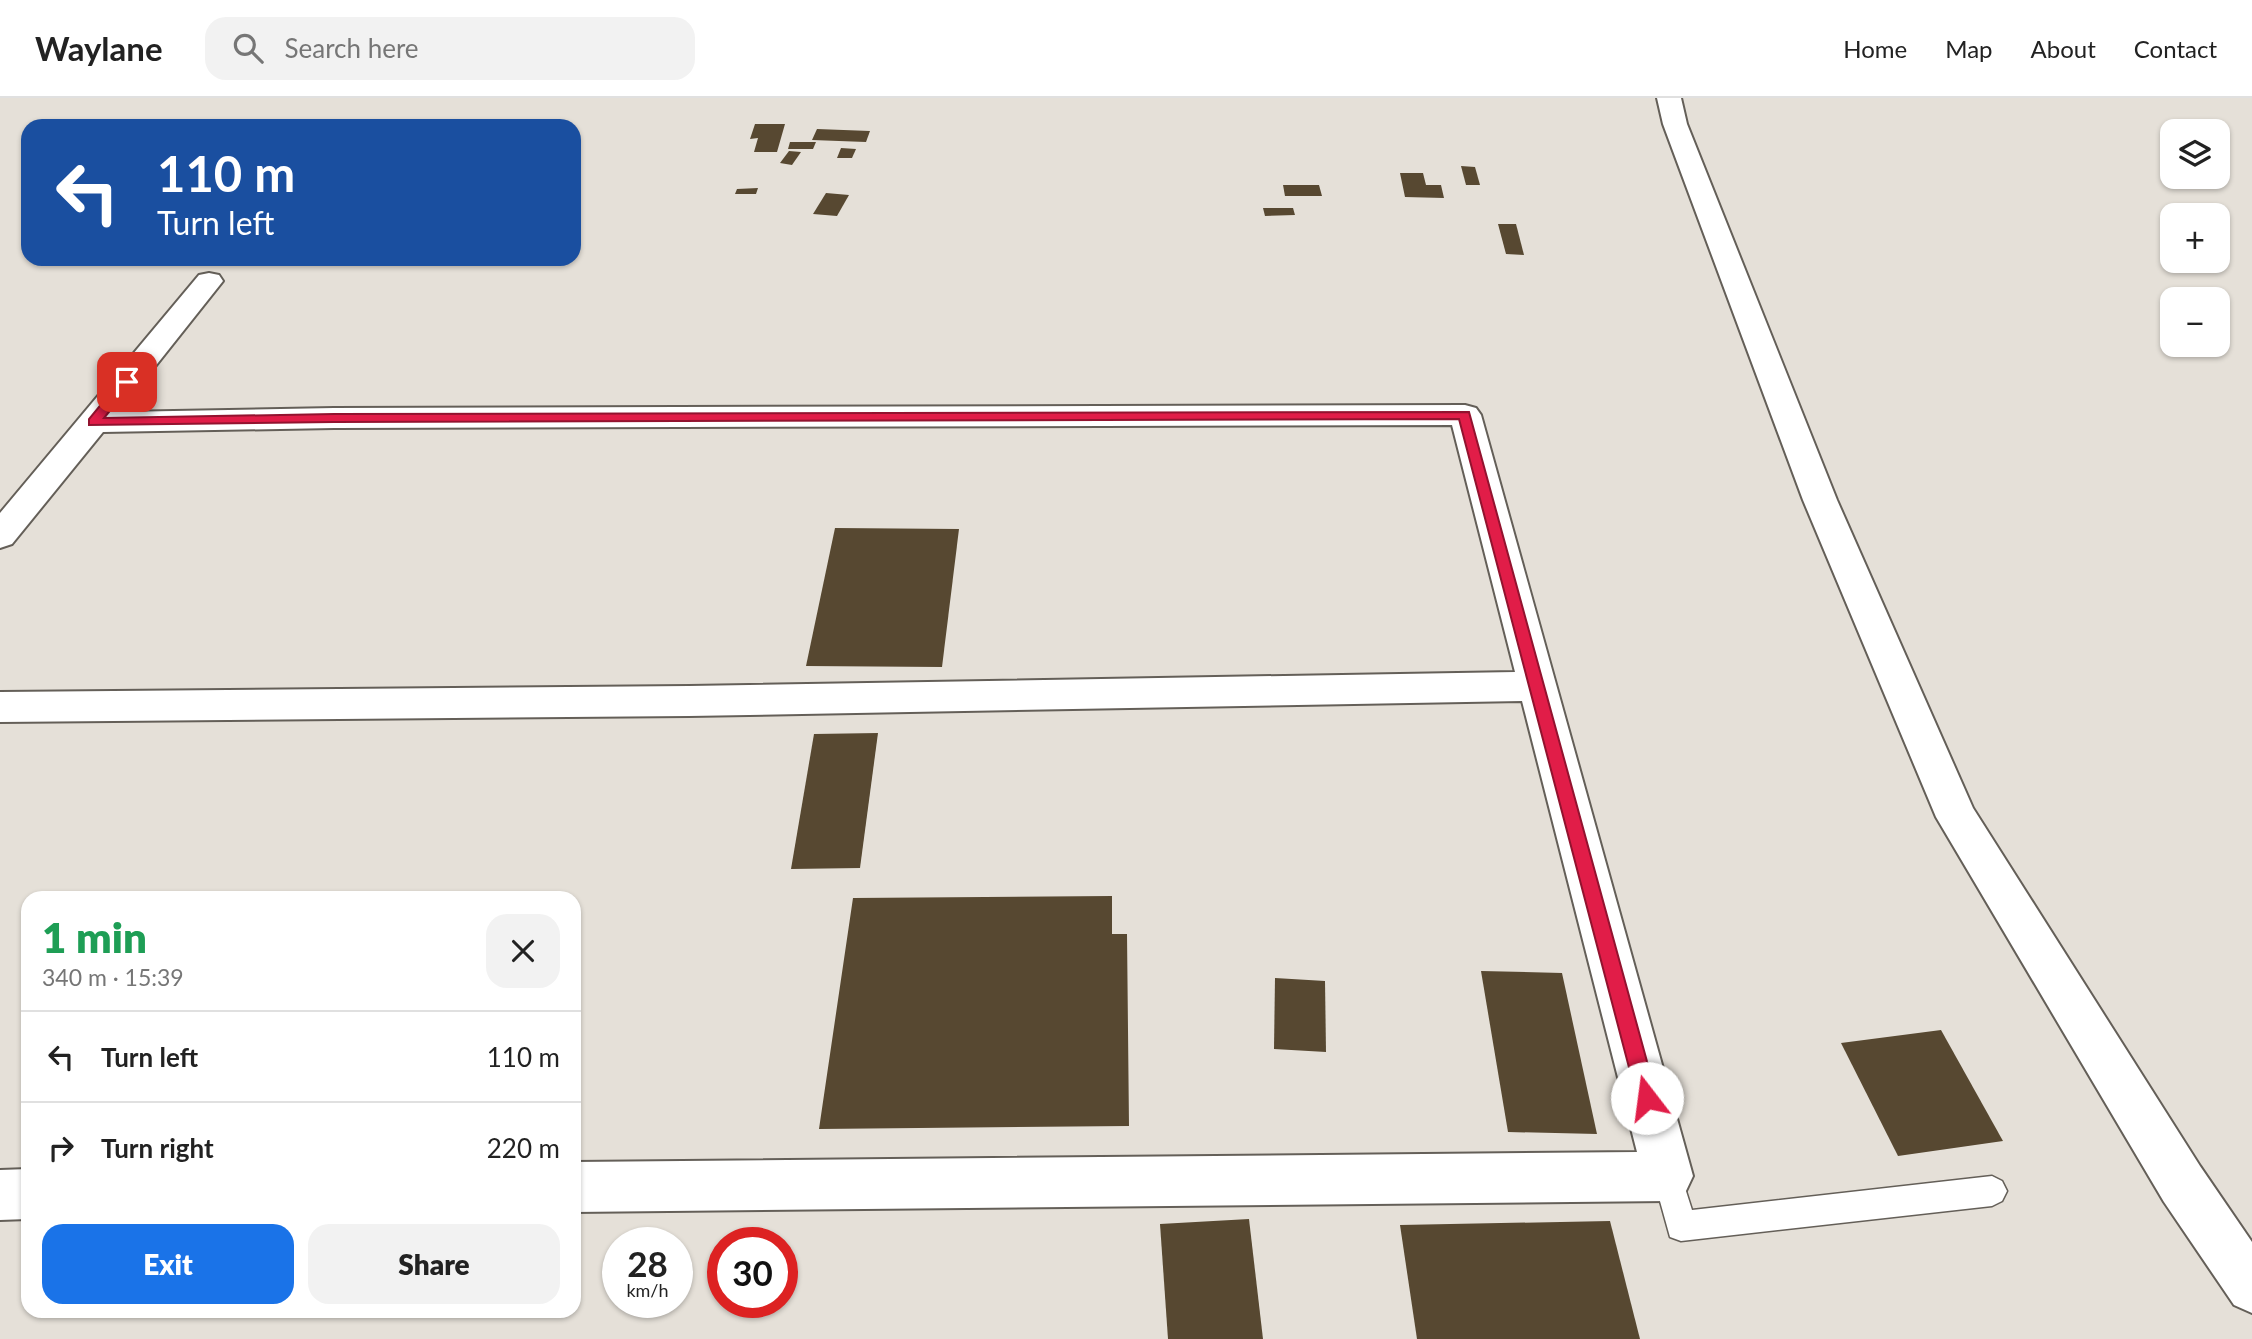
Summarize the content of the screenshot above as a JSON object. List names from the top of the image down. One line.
{"page":{"header":"Waylane","search":"Search here","nav":["Home","Map","About","Contact"],"map_buttons":["+","−"],"turn":["110 m","Turn left"],"heading":["1 min","340 m · 15:39"],"list":[{"name":"Turn left","value":"110 m"},{"name":"Turn right","value":"220 m"}],"buttons":["Exit","Share"],"speed":"28 km/h","limit":"30"}}
